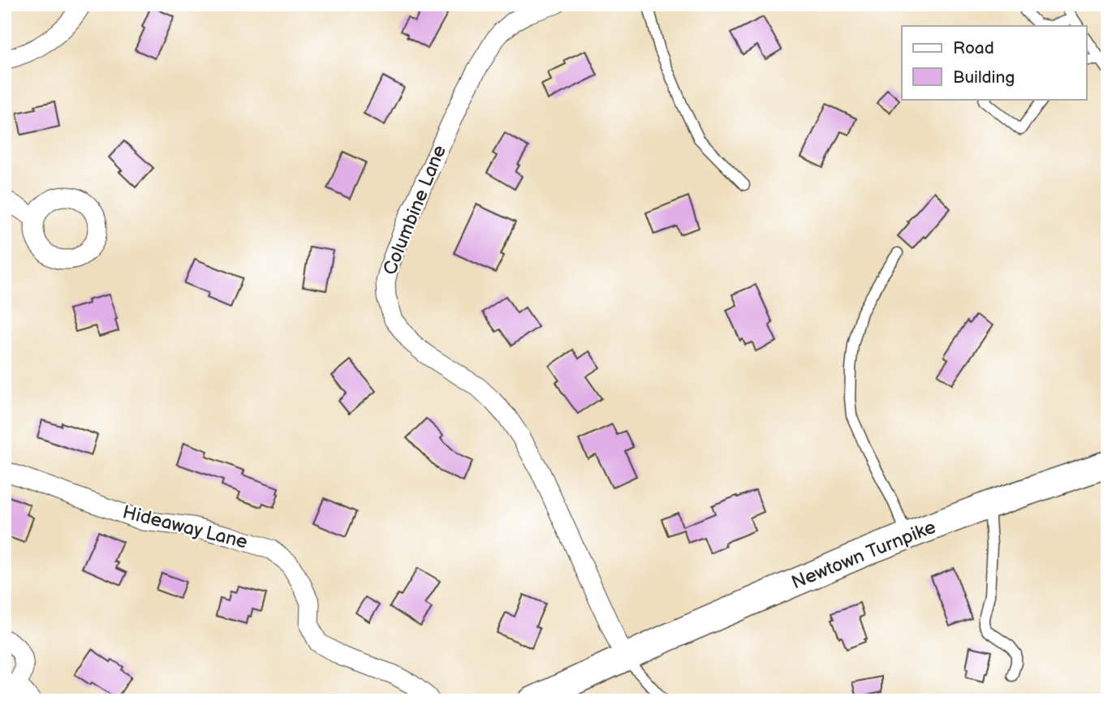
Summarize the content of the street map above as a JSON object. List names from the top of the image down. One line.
{"streets":{"street":["Columbine Lane","Hideaway Lane","Newtown Turnpike"]},"crossings":[["Columbine Lane","Newtown Turnpike"]],"legend":["Road","Building"]}
